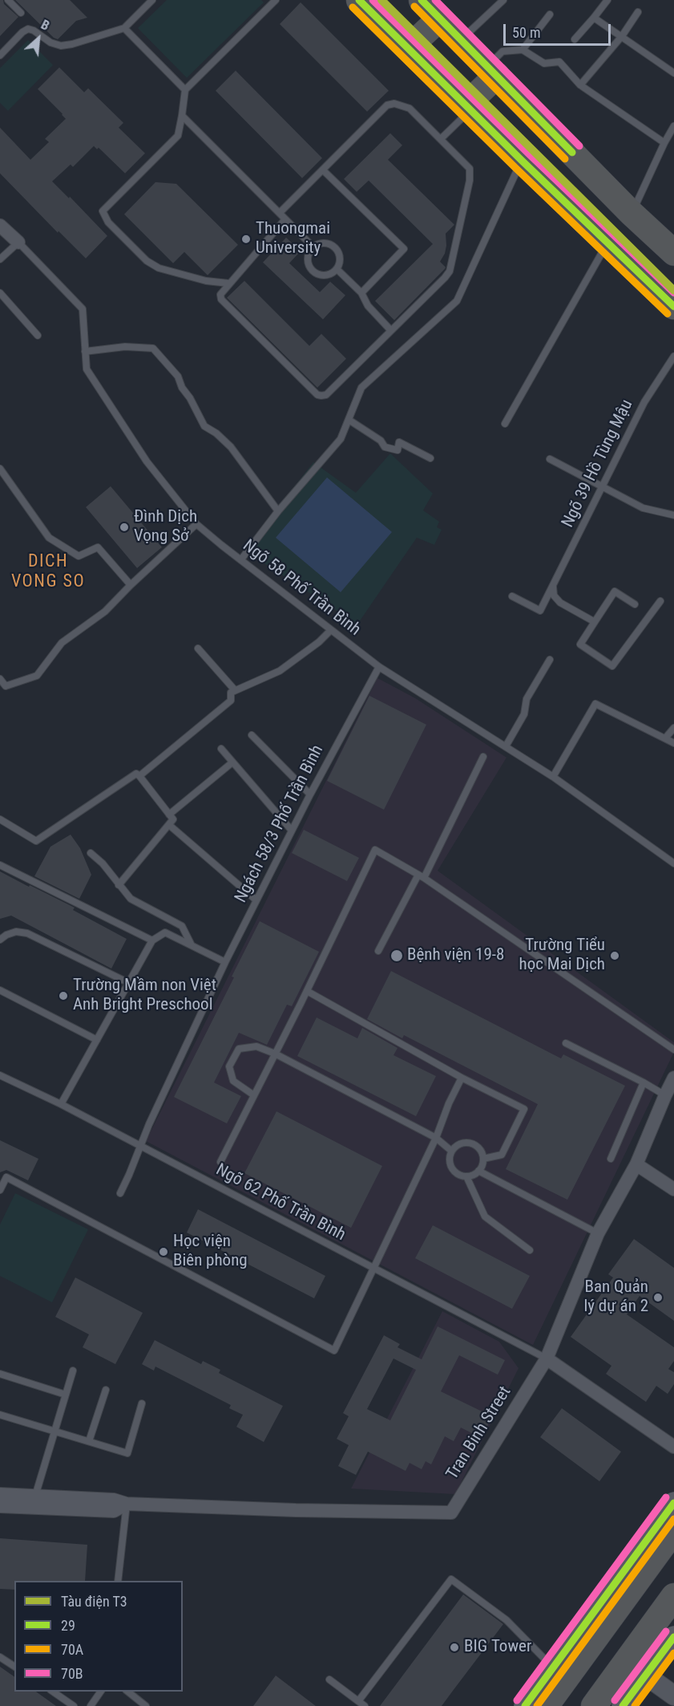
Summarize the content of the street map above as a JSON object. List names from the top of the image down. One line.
{"streets":{"street":["Tran Binh Street"],"lane":["Ngõ 39 Hồ Tùng Mậu","Ngõ 58 Phố Trần Bình","Ngách 58/3 Phố Trần Bình","Ngõ 62 Phố Trần Bình"]},"crossings":[["Ngõ 58 Phố Trần Bình","Ngách 58/3 Phố Trần Bình"],["Ngách 58/3 Phố Trần Bình","Ngõ 62 Phố Trần Bình"],["Ngõ 62 Phố Trần Bình","Tran Binh Street"]],"districts":["DICH VONG SO"],"places":["Thuongmai University","Đình Dịch Vọng Sở","Bệnh viện 19-8","Trường Tiểu học Mai Dịch","Trường Mầm non Việt Anh Bright Preschool","Học viện Biên phòng","Ban Quản lý dự án 2","BIG Tower"],"lines":["metro line T3","transit line 29","transit line 70B","transit line 70A"],"legend":["Tàu điện T3","29","70A","70B"],"scale_bar":"50 m","north":"top right"}
